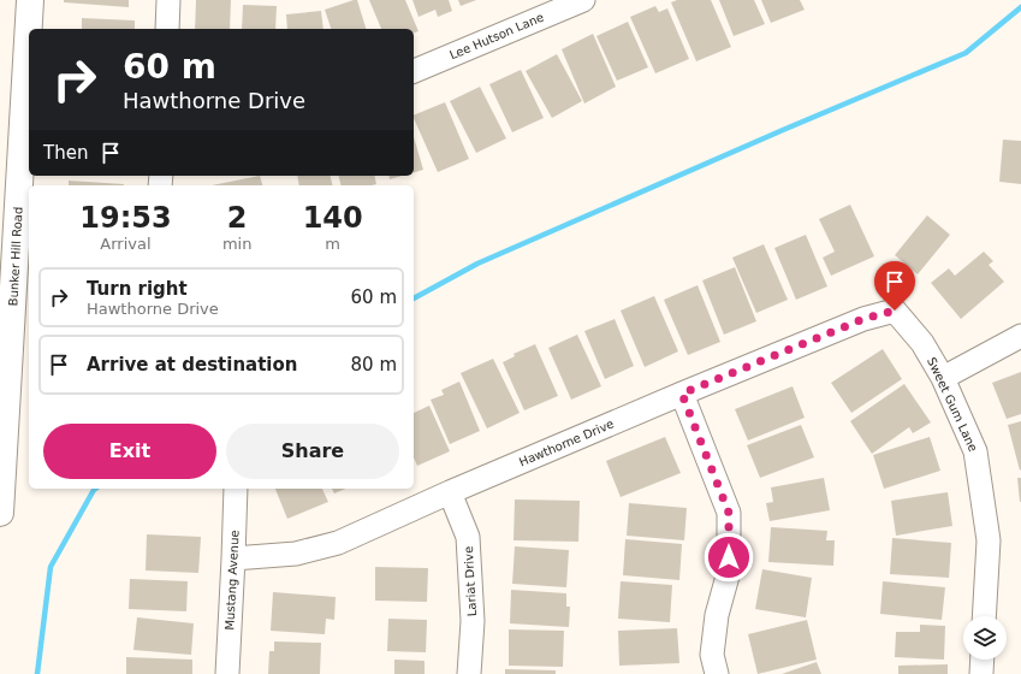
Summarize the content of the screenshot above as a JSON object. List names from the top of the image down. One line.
{"streets":{"main road":["Bunker Hill Road"],"street":["Lee Hutson Lane","Sweet Gum Lane","Hawthorne Drive","Mustang Avenue","Lariat Drive"]},"crossings":[["Sweet Gum Lane","Hawthorne Drive"],["Hawthorne Drive","Mustang Avenue"],["Hawthorne Drive","Lariat Drive"]],"page":{"turn":["60 m","Hawthorne Drive"],"then":"Then","eta":["19:53","Arrival","2","min","140","m"],"list":[{"name":"Turn right","note":"Hawthorne Drive","value":"60 m"},{"name":"Arrive at destination","value":"80 m"}],"buttons":["Exit","Share"]}}
